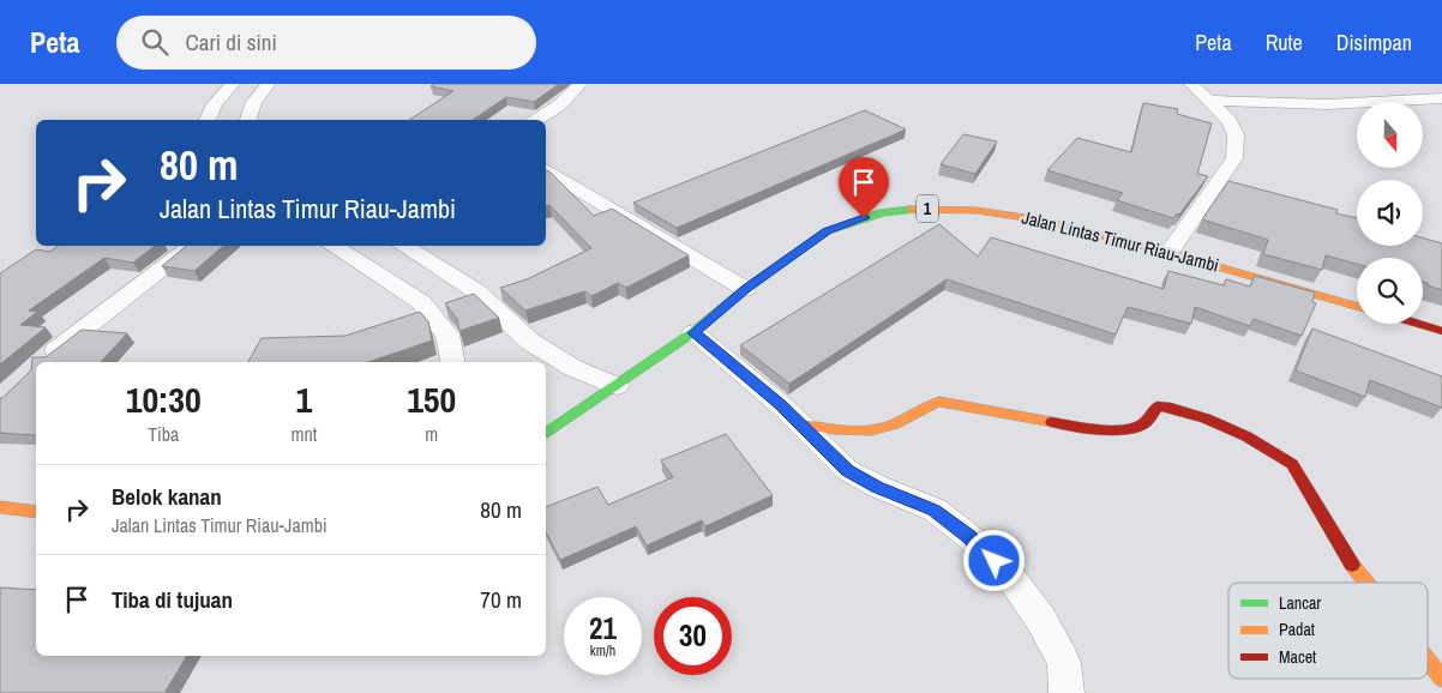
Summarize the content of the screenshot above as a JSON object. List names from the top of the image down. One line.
{"streets":{"main road":["1","Jalan Lintas Timur Riau-Jambi"]},"legend":["Lancar","Padat","Macet"],"north":"bottom","page":{"header":"Peta","search":"Cari di sini","nav":["Peta","Rute","Disimpan"],"turn":["80 m","Jalan Lintas Timur Riau-Jambi"],"eta":["10:30","Tiba","1","mnt","150","m"],"list":[{"name":"Belok kanan","note":"Jalan Lintas Timur Riau-Jambi","value":"80 m"},{"name":"Tiba di tujuan","value":"70 m"}],"speed":"21 km/h","limit":"30"}}
